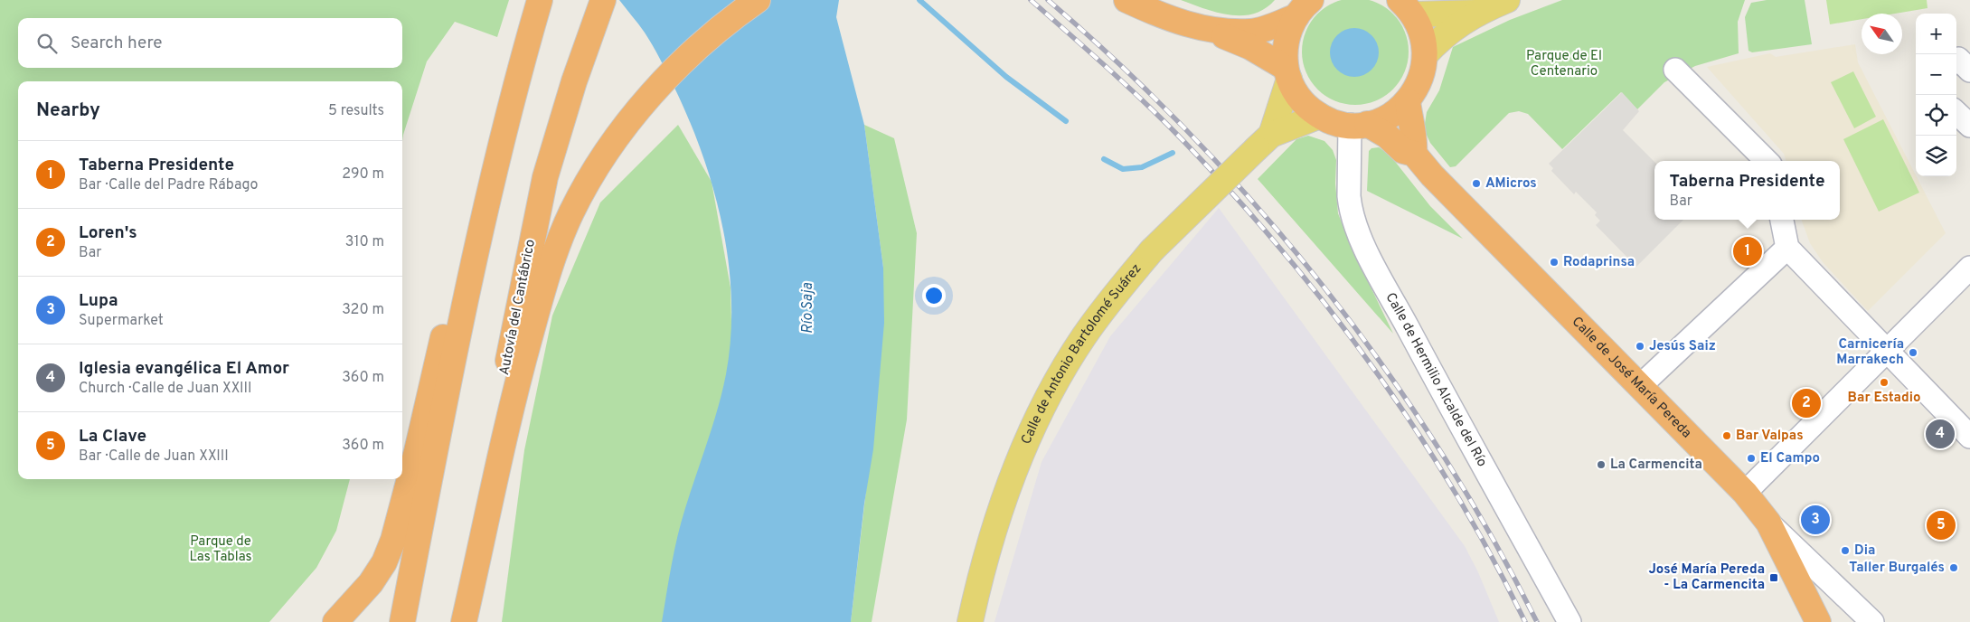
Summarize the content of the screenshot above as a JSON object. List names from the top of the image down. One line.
{"streets":{"highway":["Autovía del Cantábrico","Calle de José María Pereda"],"main road":["Calle de Antonio Bartolomé Suárez"],"street":["Calle de Hermilio Alcalde del Río"]},"crossings":[["Calle de Antonio Bartolomé Suárez","Calle de José María Pereda"],["Calle de José María Pereda","Calle de Hermilio Alcalde del Río"]],"water":["Río Saja"],"parks":["Parque de El Centenario","Parque de Las Tablas"],"places":{"other":["AMicros","Rodaprinsa","Jesús Saiz","Carnicería Marrakech","Bar Estadio","Bar Valpas","El Campo","La Carmencita","Dia","Taller Burgalés"],"transit":["José María Pereda - La Carmencita"]},"north":"top left","page":{"map_buttons":["+","−"],"search":"Search here","heading":["Nearby","5 results"],"list":[{"mark":"1","name":"Taberna Presidente","note":"Bar · Calle del Padre Rábago","value":"290 m"},{"mark":"2","name":"Loren's","note":"Bar","value":"310 m"},{"mark":"3","name":"Lupa","note":"Supermarket","value":"320 m"},{"mark":"4","name":"Iglesia evangélica El Amor","note":"Church · Calle de Juan XXIII","value":"360 m"},{"mark":"5","name":"La Clave","note":"Bar · Calle de Juan XXIII","value":"360 m"}],"popup":["Taberna Presidente","Bar"],"pins":["1","2","4","3","5"]}}
